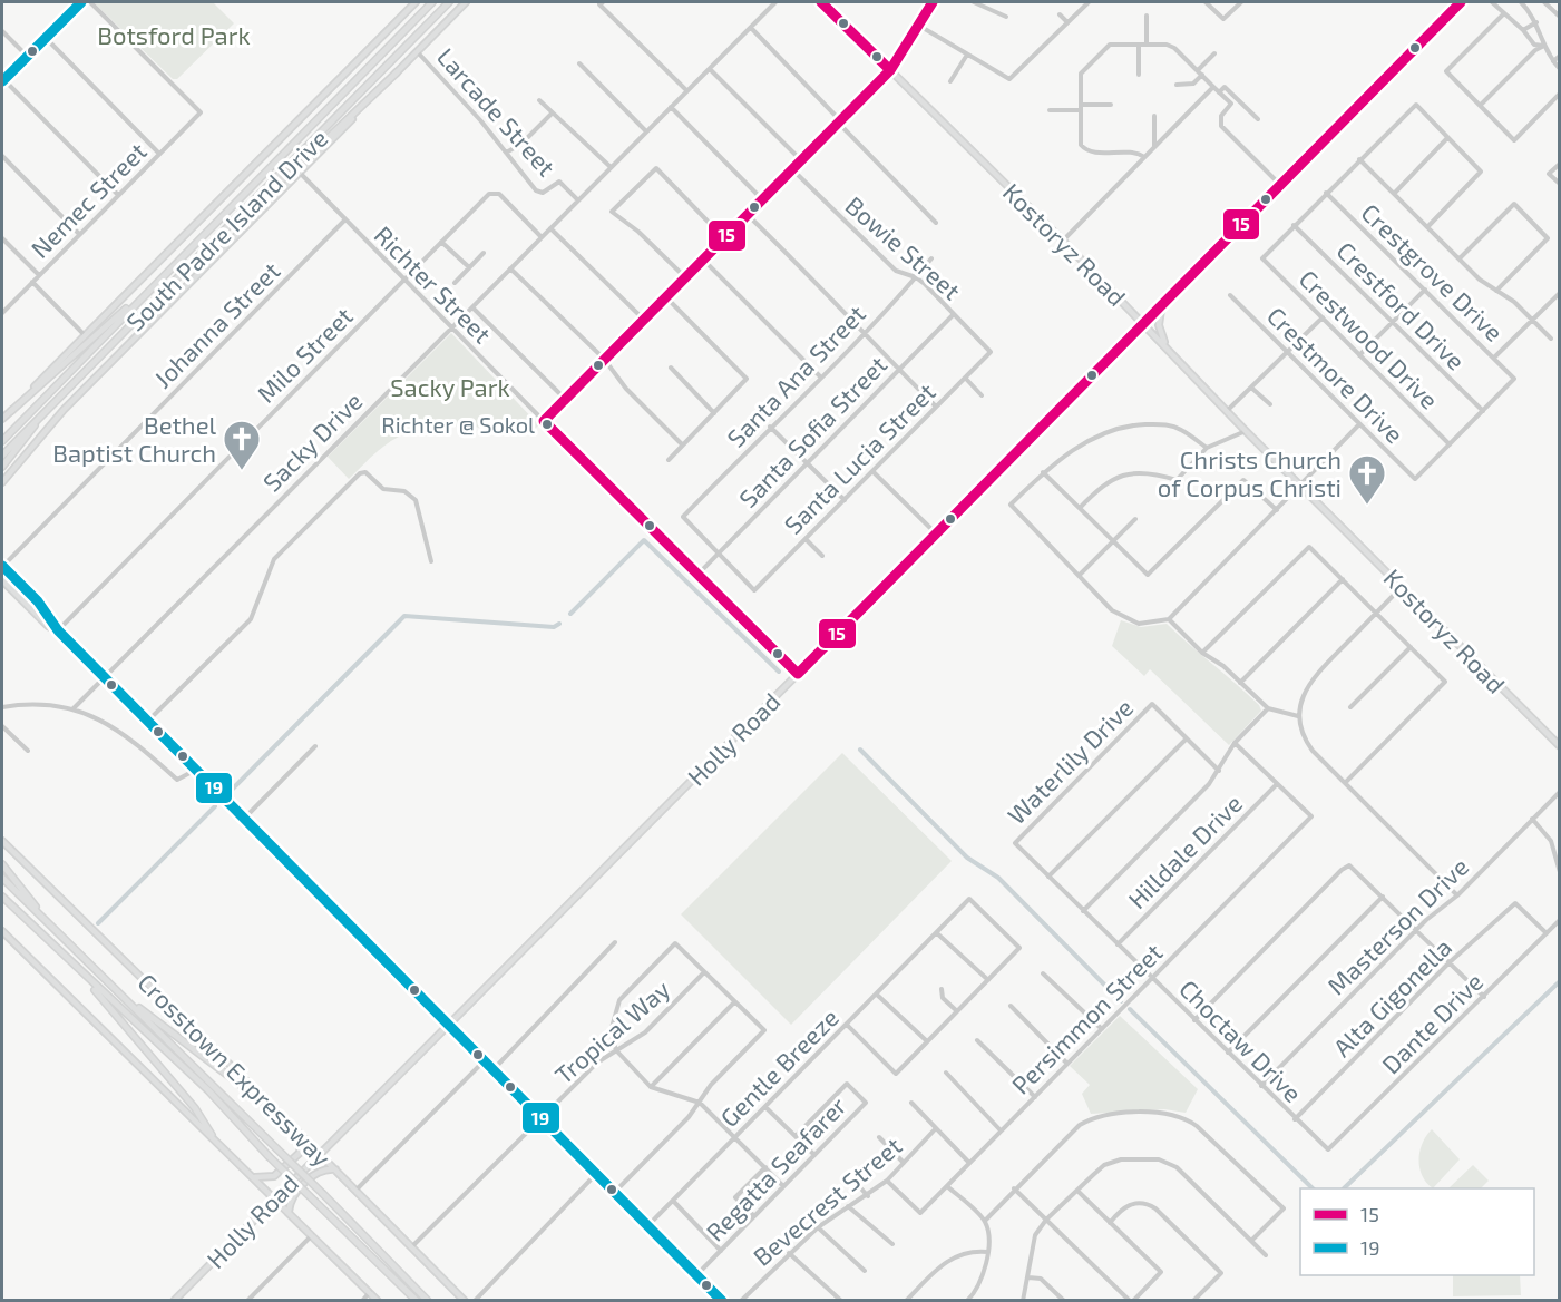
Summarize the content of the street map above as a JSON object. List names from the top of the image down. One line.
{"streets":{"highway":["South Padre Island Drive","Crosstown Expressway"],"main road":["Kostoryz Road","Holly Road"],"street":["Larcade Street","Nemec Street","Bowie Street","Crestgrove Drive","Richter Street","Crestford Drive","Johanna Street","Crestwood Drive","Milo Street","Crestmore Drive","Santa Ana Street","Santa Sofia Street","Sacky Drive","Santa Lucia Street","Waterlily Drive","Hilldale Drive","Masterson Drive","Alta Gigonella","Persimmon Street","Dante Drive","Tropical Way","Choctaw Drive","Gentle Breeze","Regatta Seafarer","Bevecrest Street"]},"crossings":[["Larcade Street","Sacky Drive"],["Kostoryz Road","Holly Road"],["Bowie Street","Santa Ana Street"],["Bowie Street","Santa Sofia Street"],["Bowie Street","Santa Lucia Street"],["Crestgrove Drive","Crestford Drive"],["Richter Street","Johanna Street"],["Richter Street","Milo Street"],["Richter Street","Santa Sofia Street"],["Richter Street","Sacky Drive"],["Richter Street","Holly Road"],["Crestford Drive","Crestwood Drive"],["Crestwood Drive","Crestmore Drive"],["Milo Street","Sacky Drive"],["Santa Ana Street","Santa Sofia Street"],["Santa Ana Street","Santa Lucia Street"],["Santa Sofia Street","Santa Lucia Street"],["Holly Road","Crosstown Expressway"],["Waterlily Drive","Choctaw Drive"],["Hilldale Drive","Persimmon Street"],["Hilldale Drive","Choctaw Drive"],["Masterson Drive","Choctaw Drive"],["Alta Gigonella","Dante Drive"],["Alta Gigonella","Choctaw Drive"],["Persimmon Street","Choctaw Drive"],["Persimmon Street","Bevecrest Street"],["Dante Drive","Choctaw Drive"],["Tropical Way","Crosstown Expressway"]],"parks":["Botsford Park","Sacky Park"],"places":{"other":["Richter @ Sokol"],"church":["Bethel Baptist Church","Christs Church of Corpus Christi"]},"lines":["transit line 15","transit line 19"],"legend":["15","19"]}
